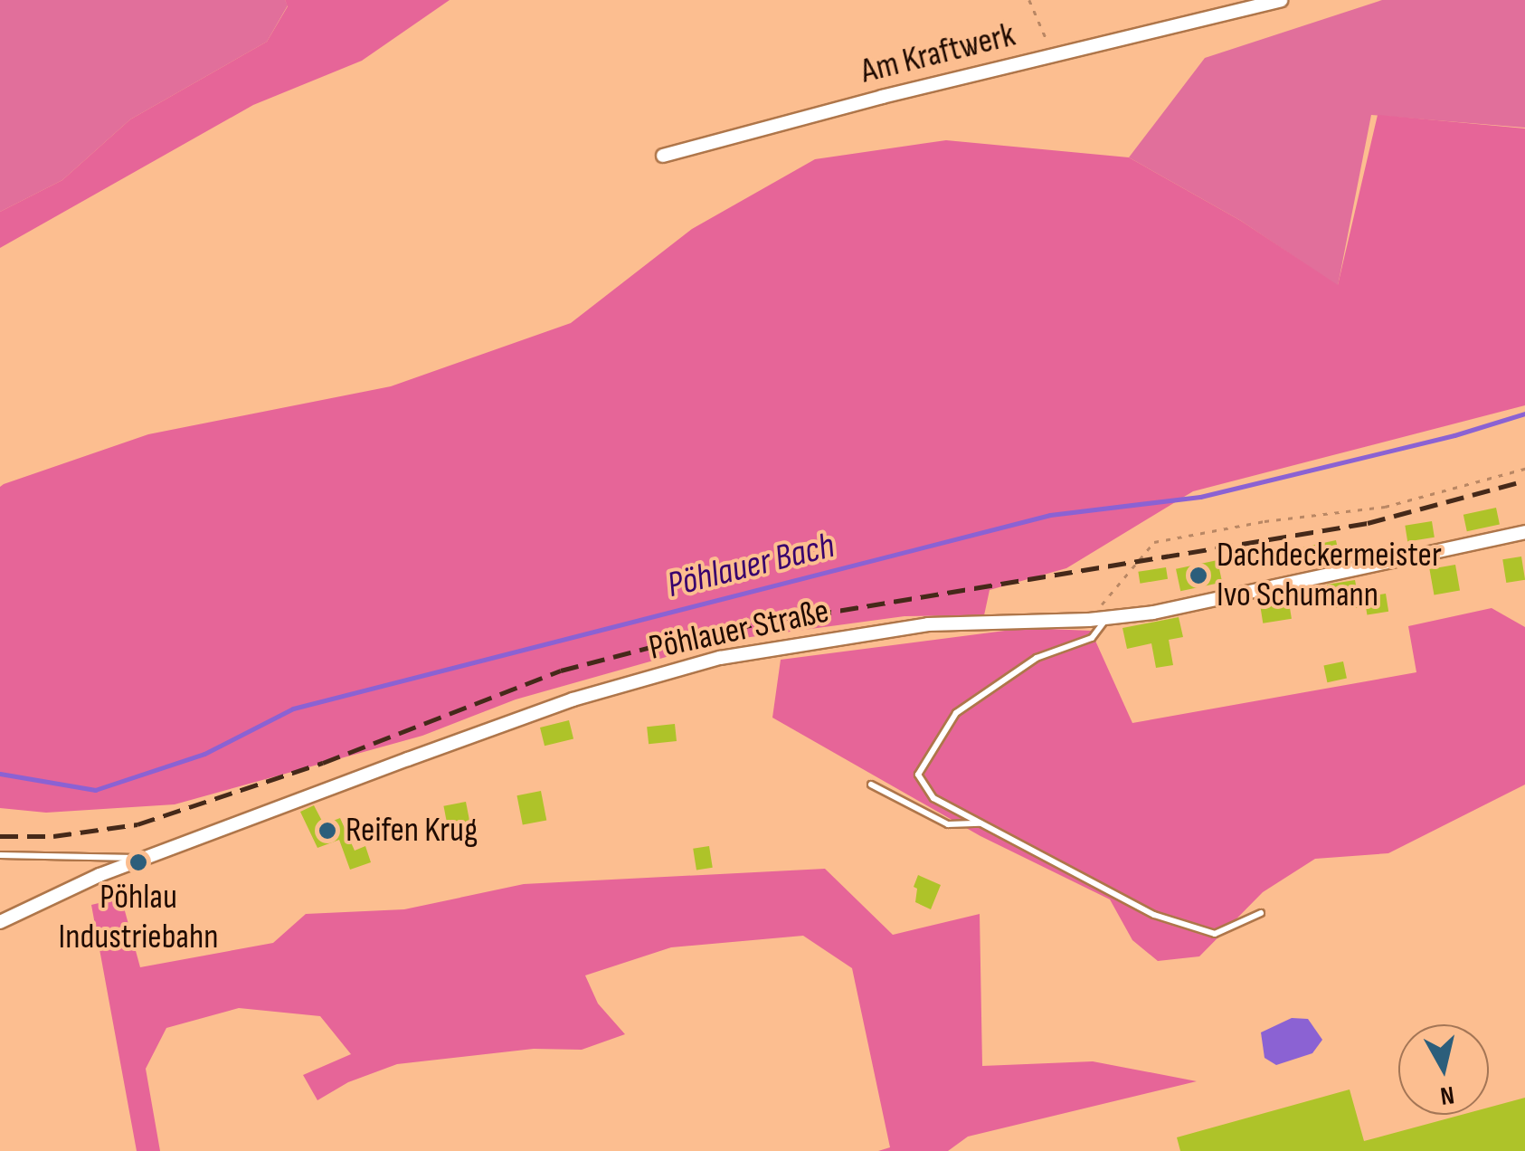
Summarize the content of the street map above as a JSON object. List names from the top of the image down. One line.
{"streets":{"street":["Am Kraftwerk","Pöhlauer Straße"]},"water":["Pöhlauer Bach"],"places":["Dachdeckermeister Ivo Schumann","Reifen Krug","Pöhlau Industriebahn"],"north":"bottom"}
